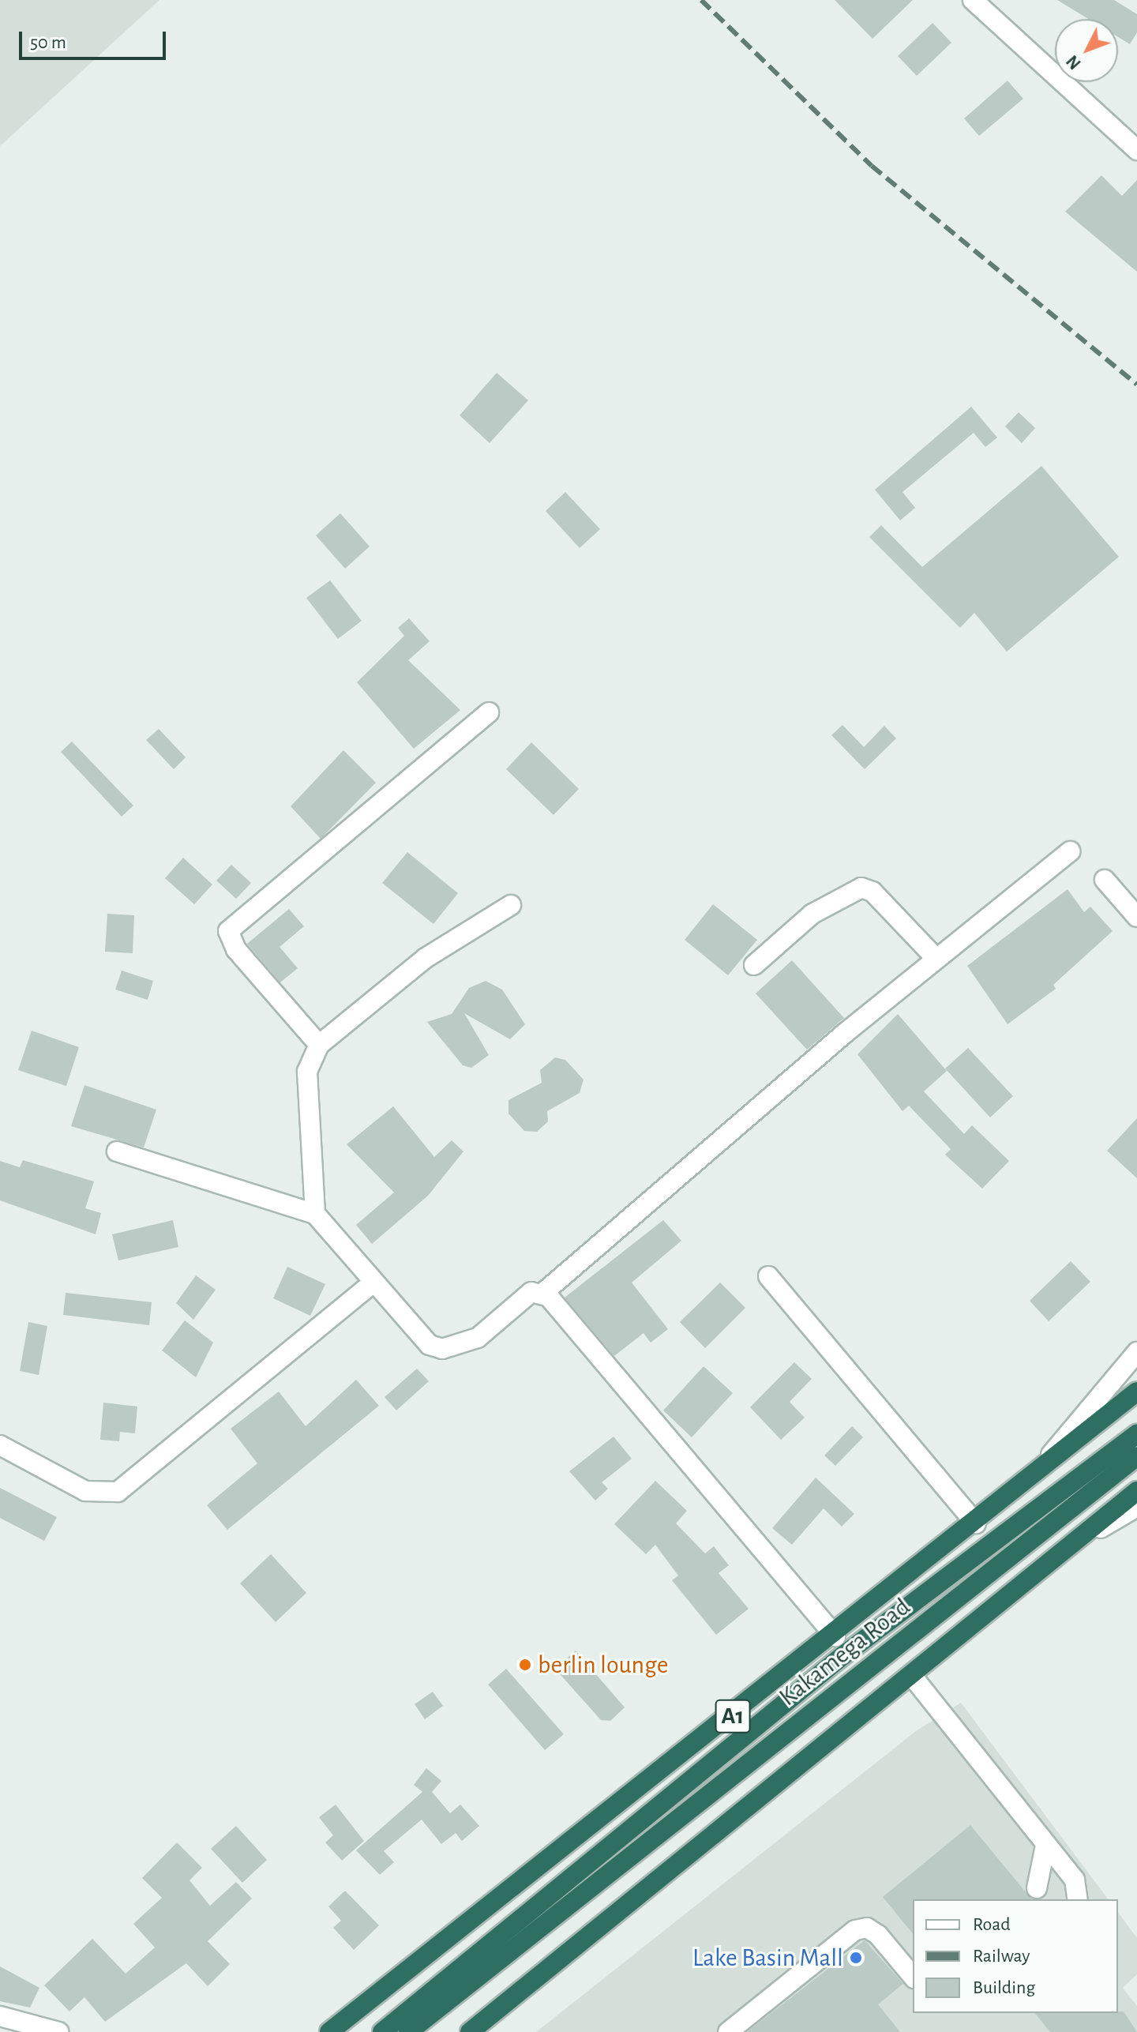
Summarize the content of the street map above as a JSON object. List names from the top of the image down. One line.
{"streets":{"highway":["Kakamega Road","A1"]},"places":["berlin lounge","Lake Basin Mall"],"legend":["Road","Railway","Building"],"scale_bar":"50 m","north":"bottom left"}
